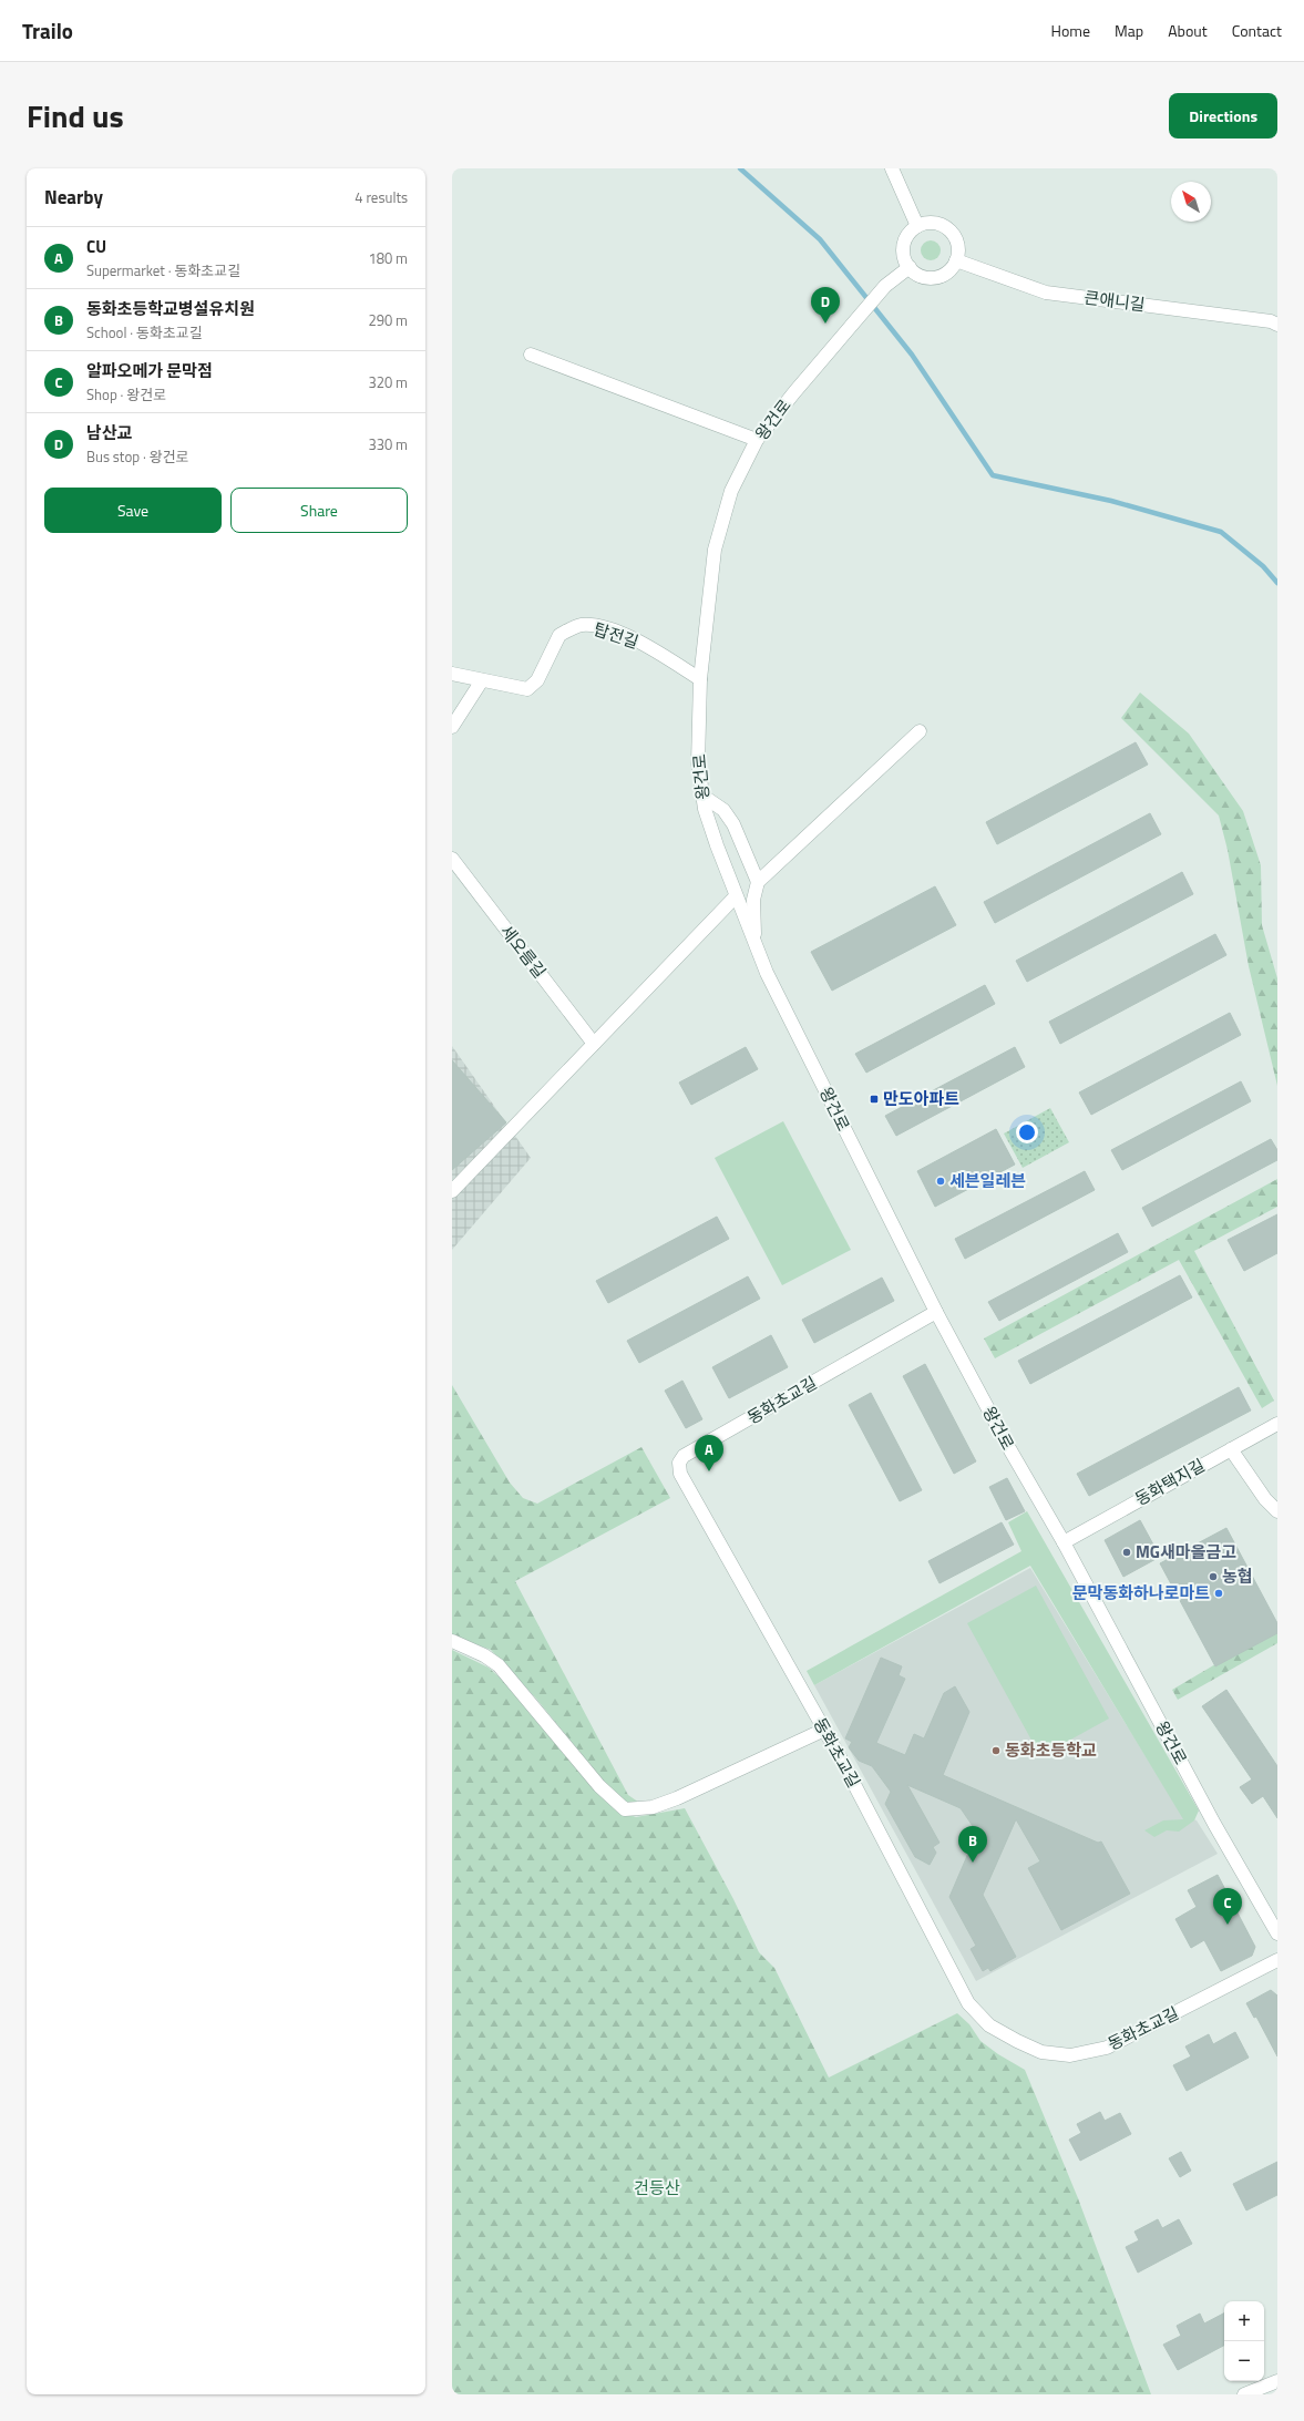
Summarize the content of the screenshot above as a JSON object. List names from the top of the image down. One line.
{"streets":{"street":["큰애니길","왕건로","탑전길","세오름길","동화초교길","동화택지길"]},"crossings":[["큰애니길","왕건로"],["왕건로","탑전길"],["왕건로","동화초교길"],["왕건로","동화택지길"]],"parks":["건등산"],"places":{"transit":["만도아파트"],"other":["세븐일레븐","MG새마을금고","농협","문막동화하나로마트","동화초등학교"]},"north":"top left","page":{"header":"Trailo","nav":["Home","Map","About","Contact"],"title":"Find us","buttons":["Directions",["Save","Share"]],"heading":["Nearby","4 results"],"list":[{"mark":"A","name":"CU","note":"Supermarket · 동화초교길","value":"180 m"},{"mark":"B","name":"동화초등학교병설유치원","note":"School · 동화초교길","value":"290 m"},{"mark":"C","name":"알파오메가 문막점","note":"Shop · 왕건로","value":"320 m"},{"mark":"D","name":"남산교","note":"Bus stop · 왕건로","value":"330 m"}],"pins":["D","A","B","C"],"map_buttons":["+","−"]}}
